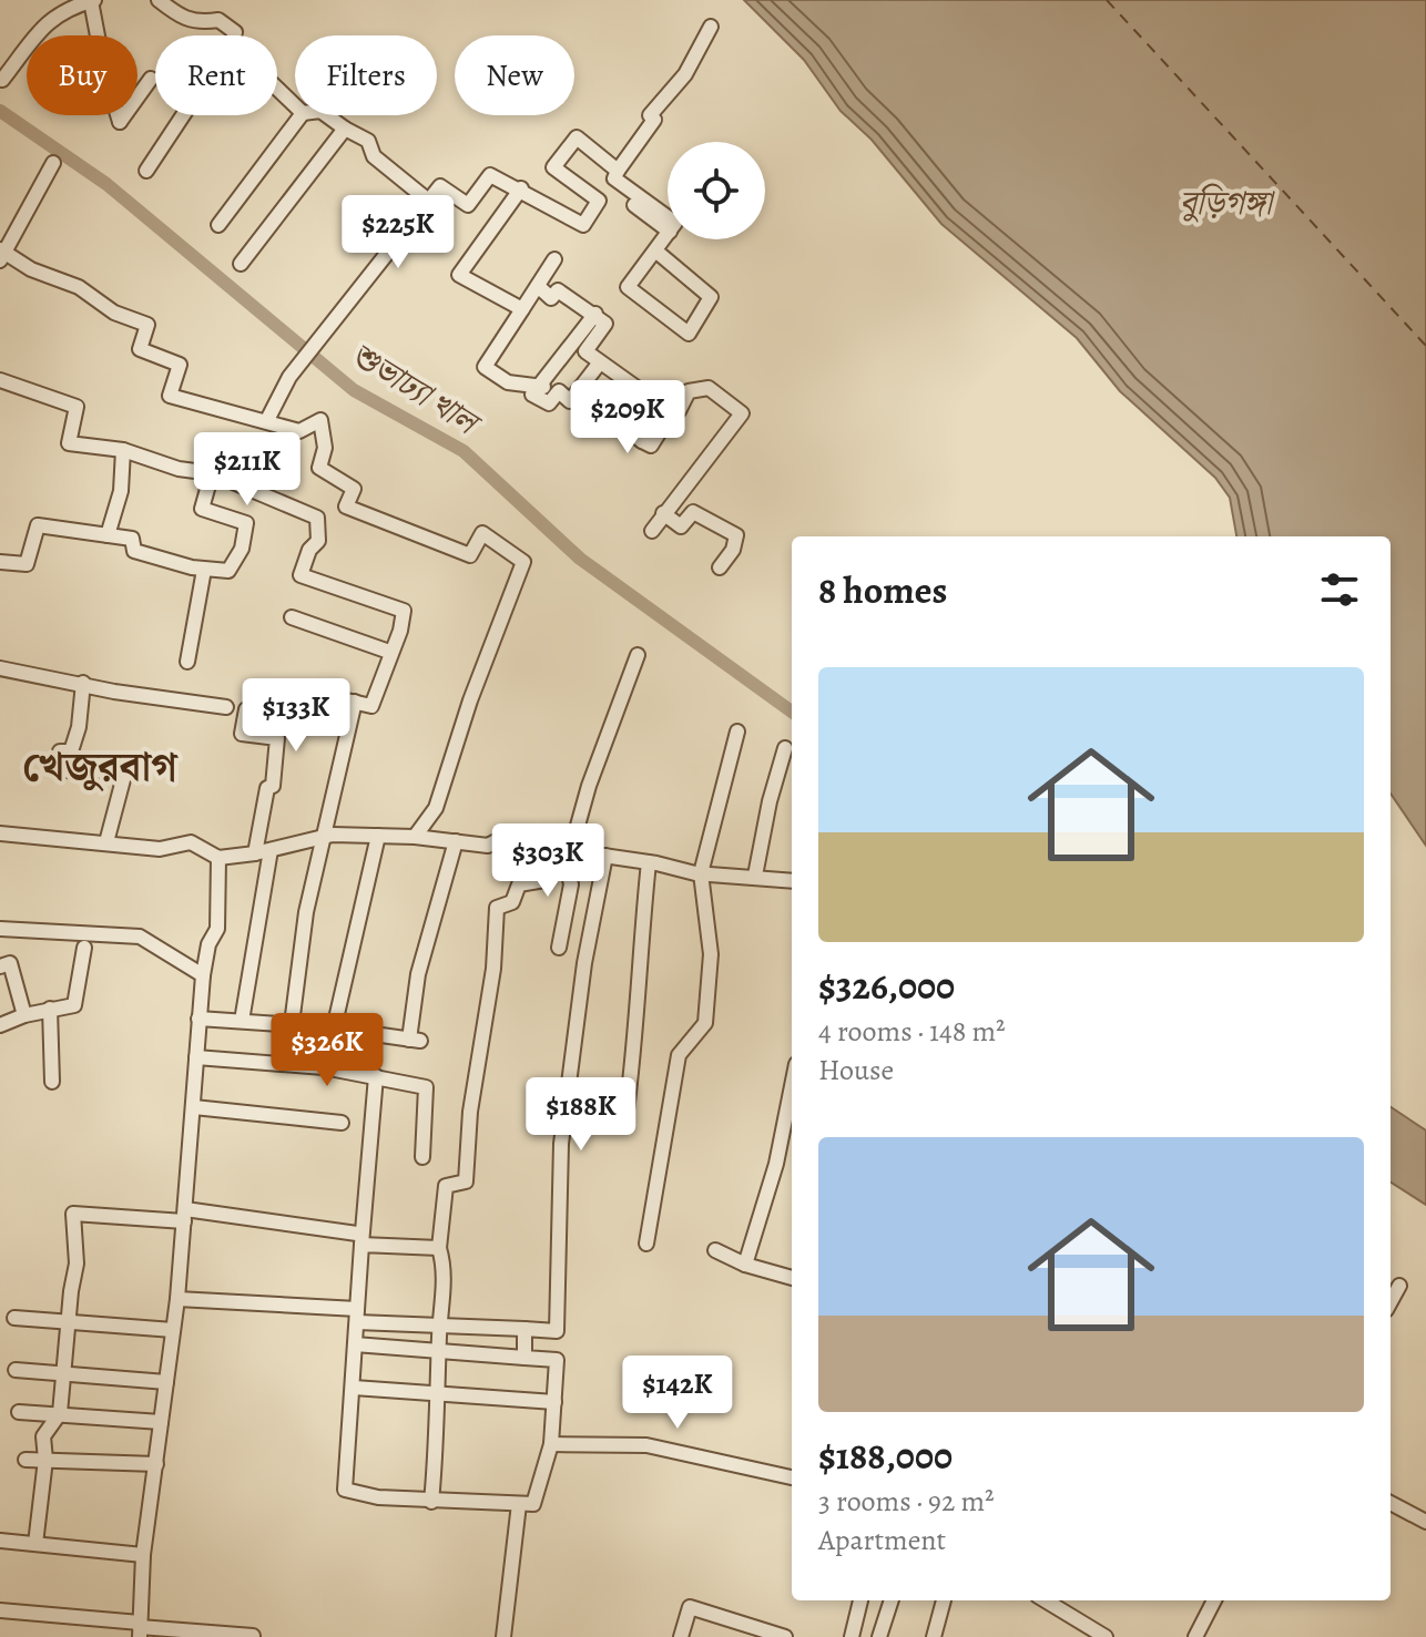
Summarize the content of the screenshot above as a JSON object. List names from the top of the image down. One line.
{"districts":["খেজুরবাগ"],"water":["বুড়িগঙ্গা","শুভাঢ্যা খাল"],"page":{"chip":["Buy","Rent","Filters","New"],"price":["$225K","$209K","$211K","$133K","$303K","$326K","$188K","$142K"],"heading":"8 homes","list":[{"name":"$326,000","note":"4 rooms · 148 m² · House"},{"name":"$188,000","note":"3 rooms · 92 m² · Apartment"}]}}
